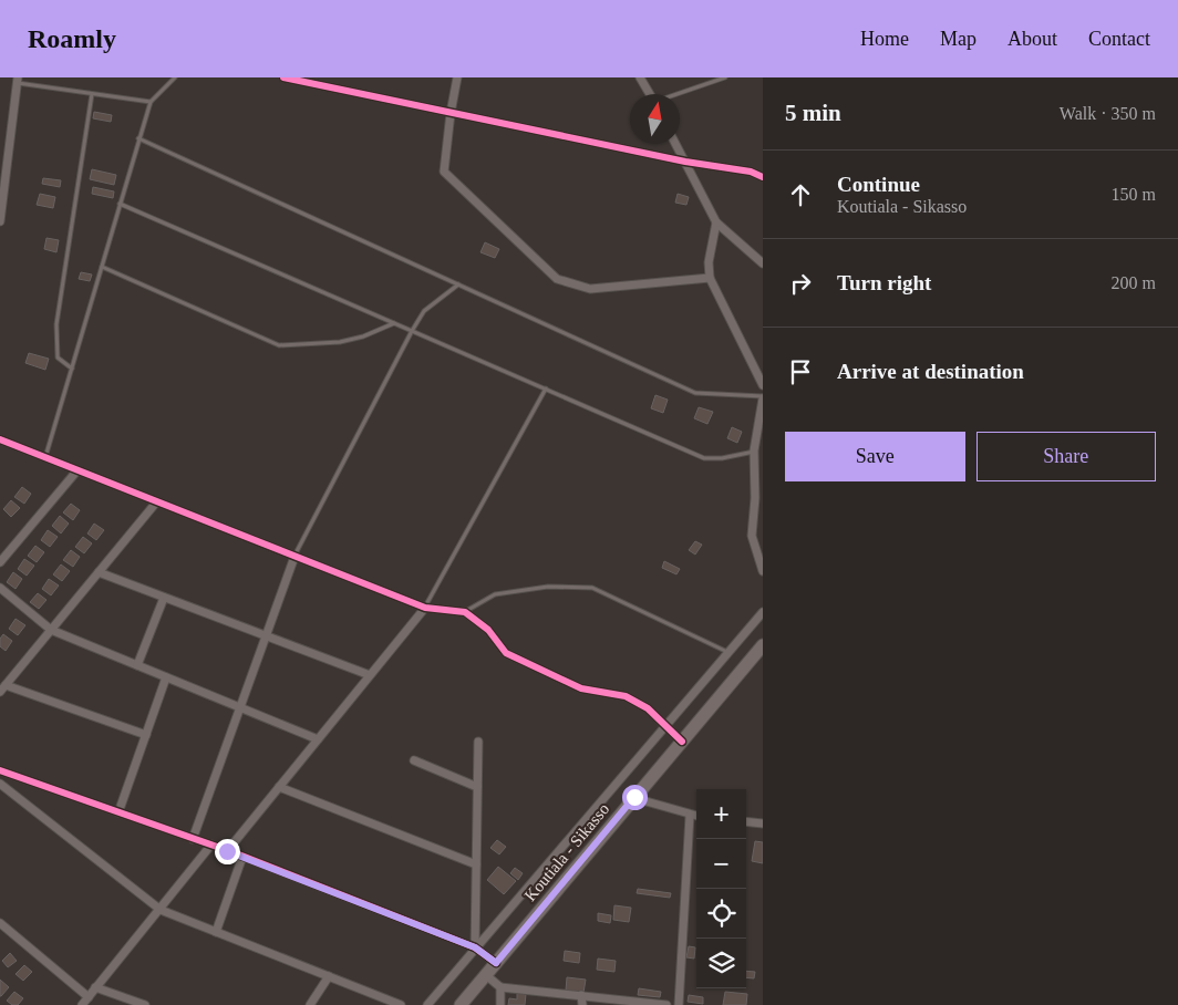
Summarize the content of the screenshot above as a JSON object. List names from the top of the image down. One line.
{"streets":{"main road":["Koutiala - Sikasso"]},"north":"top","page":{"header":"Roamly","nav":["Home","Map","About","Contact"],"heading":["5 min","Walk · 350 m"],"list":[["Continue","Koutiala - Sikasso","150 m"],["Turn right","200 m"],"Arrive at destination"],"buttons":["Save","Share"],"map_buttons":["+","−"]}}
